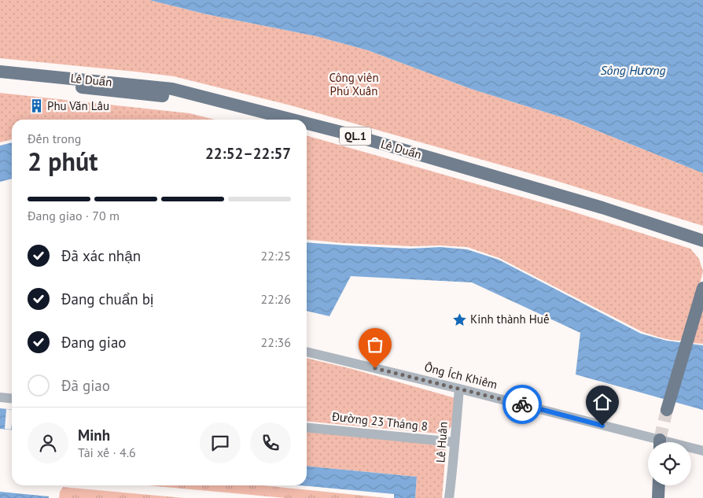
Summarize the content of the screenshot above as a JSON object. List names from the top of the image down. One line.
{"streets":{"main road":["Lê Duẩn","QL.1"],"street":["Ông Ích Khiêm","Đường 23 Tháng 8","Lê Huân"]},"crossings":[["Ông Ích Khiêm","Lê Huân"],["Đường 23 Tháng 8","Lê Huân"]],"water":["Sông Hương"],"parks":["Công viên Phú Xuân"],"places":{"building":["Phu Văn Lâu"],"place":["Kinh thành Huế"]},"page":{"heading":["2 phút","Đến trong","22:52–22:57"],"panel":["Minh","Tài xế · 4.6"],"bar":"Đang giao · 70 m","list":[["Đã xác nhận","22:25"],["Đang chuẩn bị","22:26"],["Đang giao","22:36"],"Đã giao"]}}
